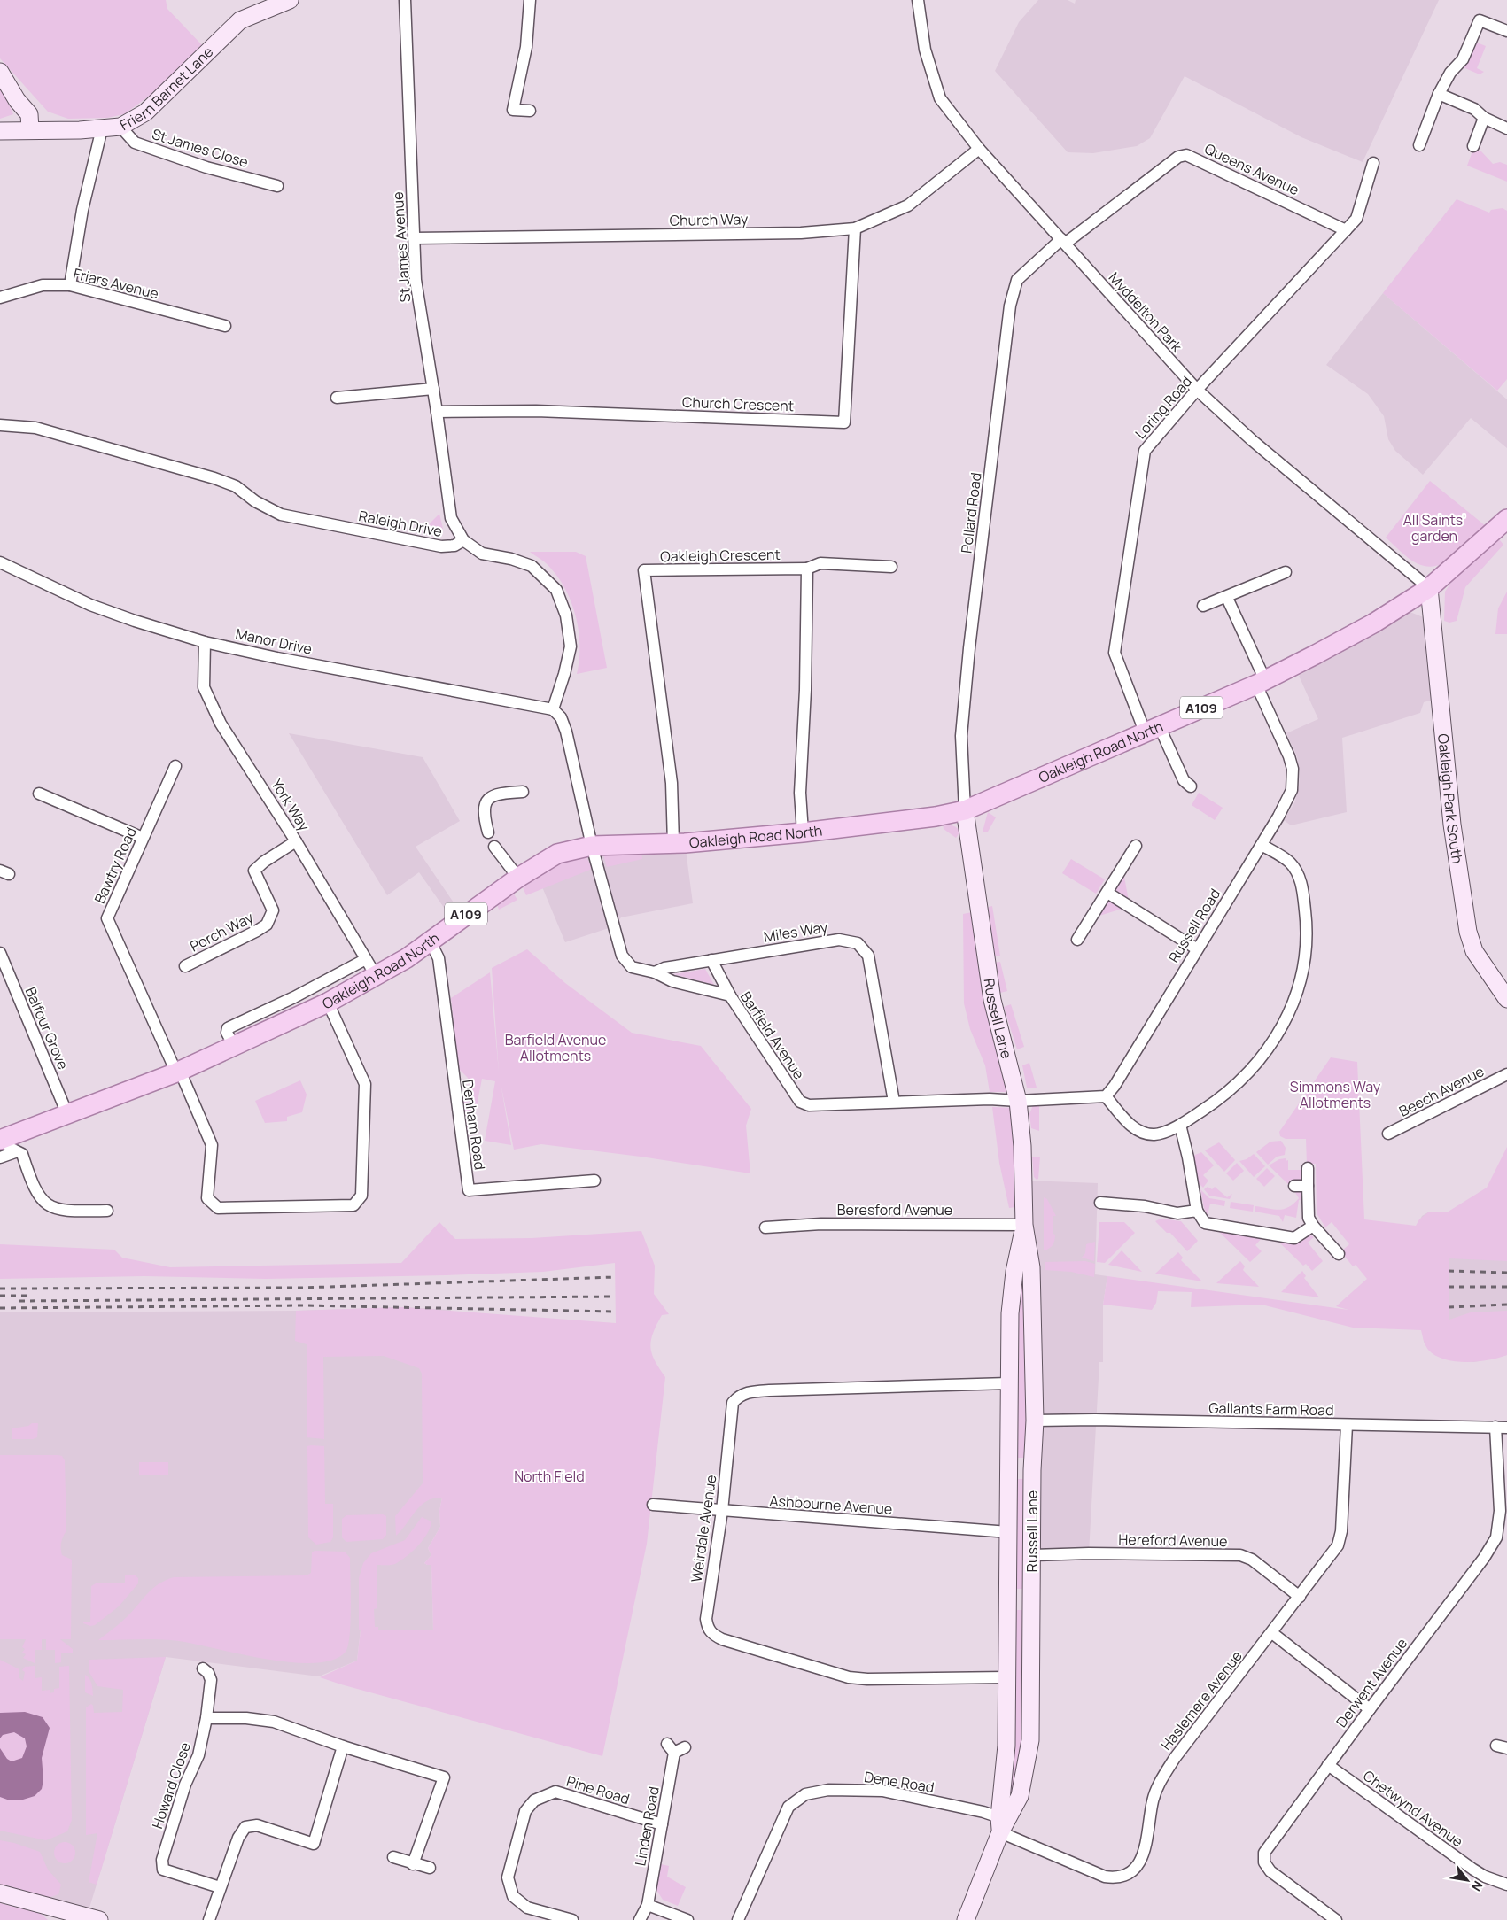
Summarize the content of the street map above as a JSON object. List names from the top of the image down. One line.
{"streets":{"main road":["Friern Barnet Lane","A109","Oakleigh Road North","Oakleigh Park South","Russell Lane"],"street":["St James Close","Queens Avenue","Church Way","St James Avenue","Friars Avenue","Myddelton Park","Church Crescent","Loring Road","Pollard Road","Raleigh Drive","Oakleigh Crescent","Manor Drive","York Way","Bawtry Road","Russell Road","Porch Way","Miles Way","Balfour Grove","Barfield Avenue","Beech Avenue","Denham Road","Beresford Avenue","Gallants Farm Road","Ashbourne Avenue","Weirdale Avenue","Hereford Avenue","Derwent Avenue","Haslemere Avenue","Dene Road","Howard Close","Pine Road","Chetwynd Avenue","Linden Road"]},"crossings":[["Friern Barnet Lane","St James Close"],["Queens Avenue","Myddelton Park"],["Queens Avenue","Loring Road"],["Queens Avenue","Pollard Road"],["Church Way","St James Avenue"],["Church Way","Myddelton Park"],["Church Way","Church Crescent"],["St James Avenue","Church Crescent"],["St James Avenue","Raleigh Drive"],["Myddelton Park","Loring Road"],["Myddelton Park","Pollard Road"],["Myddelton Park","Oakleigh Road North"],["Myddelton Park","Oakleigh Park South"],["Loring Road","Oakleigh Road North"],["Pollard Road","Oakleigh Road North"],["Pollard Road","Russell Lane"],["Oakleigh Crescent","Oakleigh Road North"],["Manor Drive","York Way"],["Oakleigh Road North","Oakleigh Park South"],["Oakleigh Road North","York Way"],["Oakleigh Road North","Bawtry Road"],["Oakleigh Road North","Russell Road"],["Oakleigh Road North","Russell Lane"],["Oakleigh Road North","Balfour Grove"],["Oakleigh Road North","Barfield Avenue"],["Oakleigh Road North","Denham Road"],["York Way","Porch Way"],["Miles Way","Barfield Avenue"],["Russell Lane","Barfield Avenue"],["Russell Lane","Beresford Avenue"],["Russell Lane","Gallants Farm Road"],["Russell Lane","Ashbourne Avenue"],["Russell Lane","Weirdale Avenue"],["Russell Lane","Hereford Avenue"],["Russell Lane","Haslemere Avenue"],["Russell Lane","Dene Road"],["Gallants Farm Road","Derwent Avenue"],["Gallants Farm Road","Haslemere Avenue"],["Ashbourne Avenue","Weirdale Avenue"],["Hereford Avenue","Haslemere Avenue"],["Derwent Avenue","Chetwynd Avenue"],["Haslemere Avenue","Dene Road"],["Pine Road","Linden Road"]],"parks":["All Saints' garden","Barfield Avenue Allotments","Simmons Way Allotments","North Field"],"north":"bottom right"}
